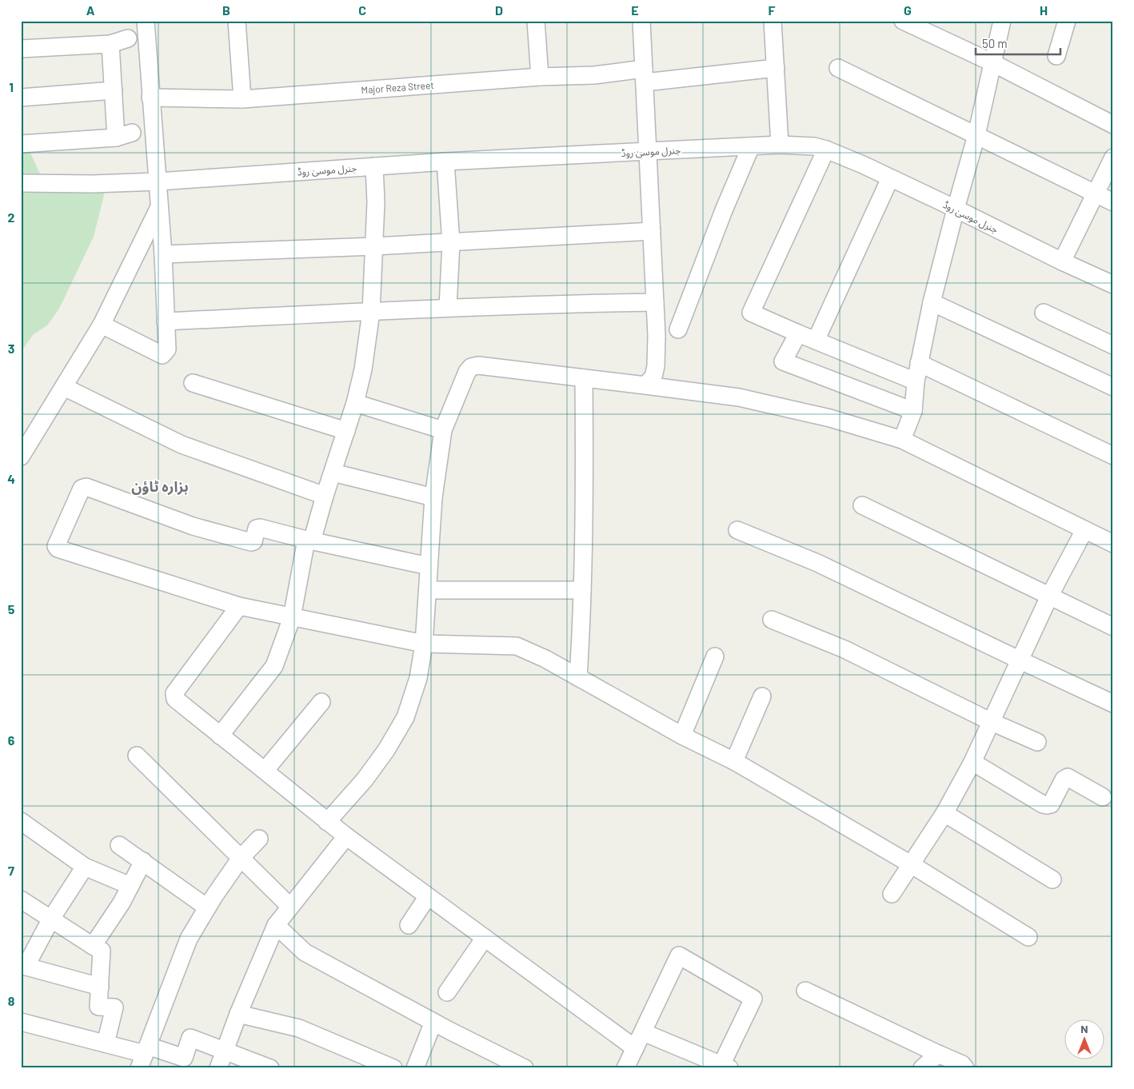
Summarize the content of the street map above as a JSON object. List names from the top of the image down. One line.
{"streets":{"street":["Major Reza Street","جنرل موسیٰ روڈ"]},"districts":["ہزارہ ٹاؤن"],"scale_bar":"50 m","north":"top","grid":{"columns":["A","B","C","D","E","F","G","H"],"rows":["1","2","3","4","5","6","7","8"]}}
